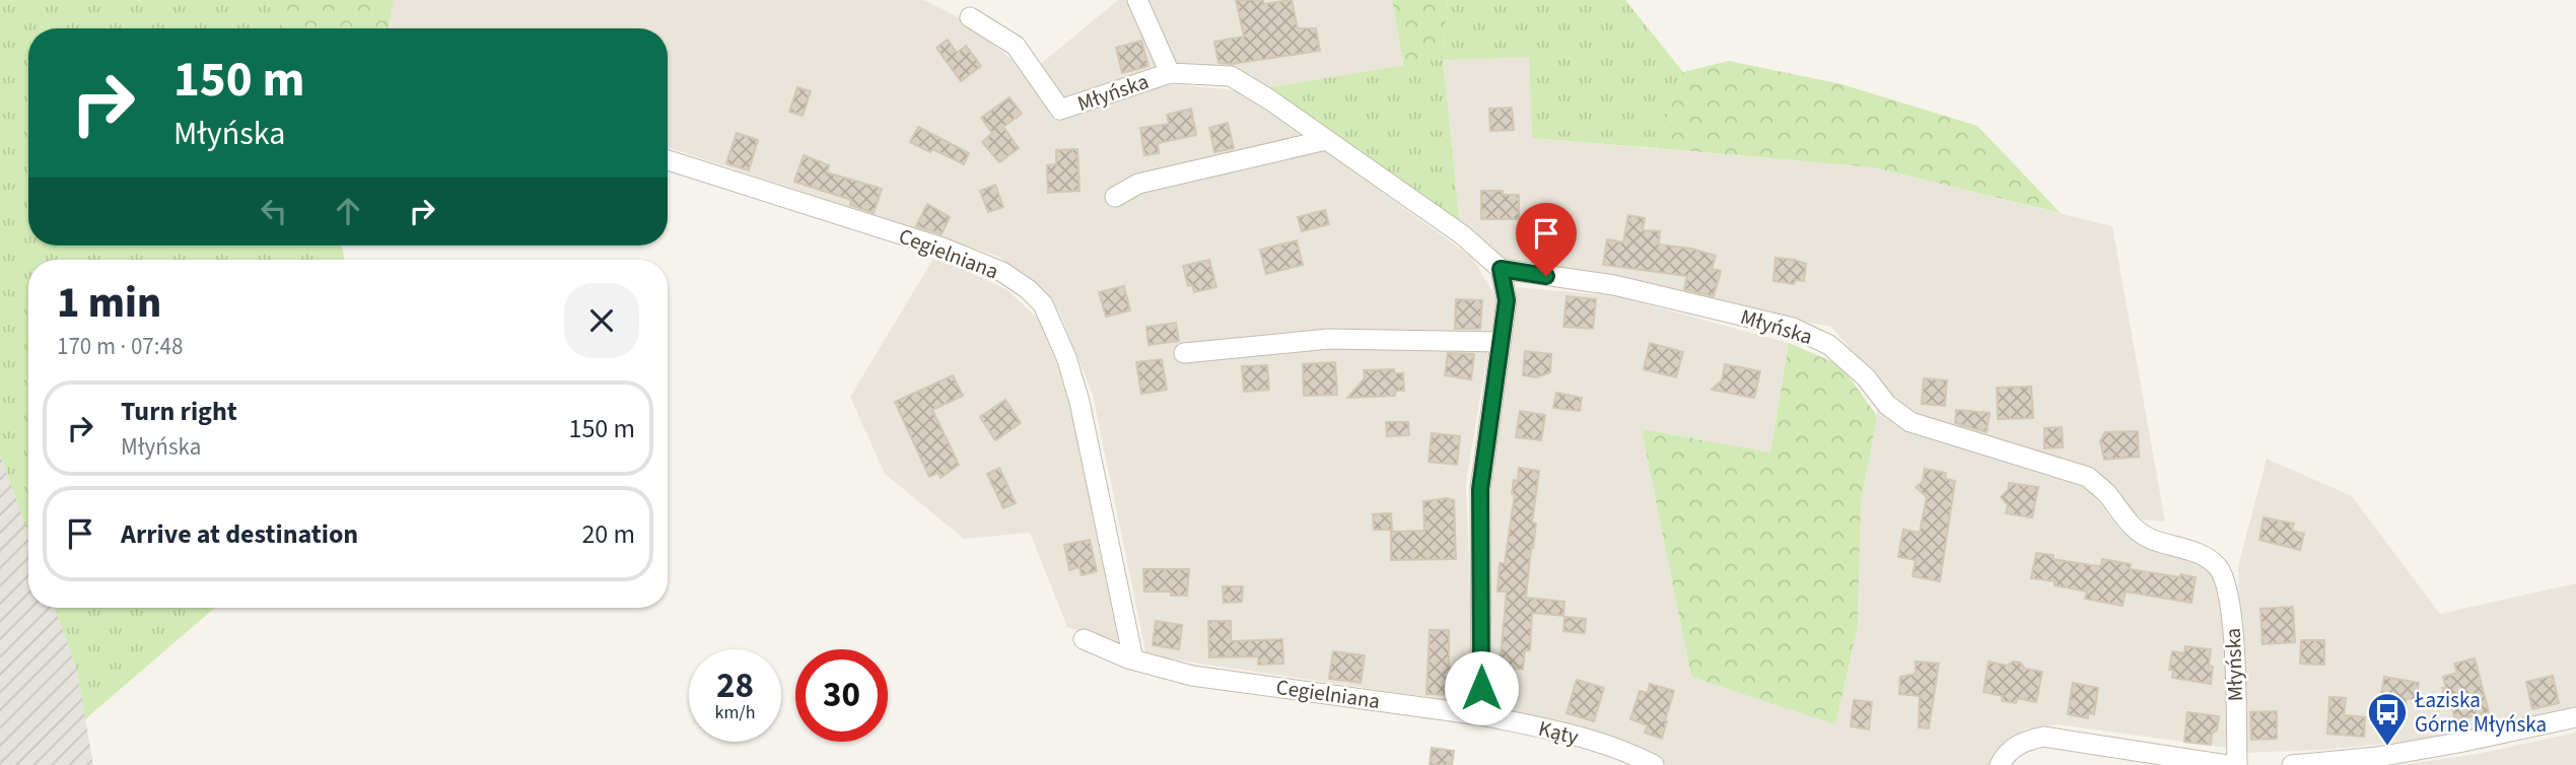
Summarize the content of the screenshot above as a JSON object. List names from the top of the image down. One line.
{"streets":{"street":["Młyńska","Cegielniana","Kąty"]},"crossings":[["Cegielniana","Kąty"]],"places":{"bus stop":["Łaziska Górne Młyńska"]},"page":{"turn":["150 m","Młyńska"],"heading":["1 min","170 m · 07:48"],"list":[{"name":"Turn right","note":"Młyńska","value":"150 m"},{"name":"Arrive at destination","value":"20 m"}],"speed":"28 km/h","limit":"30"}}
